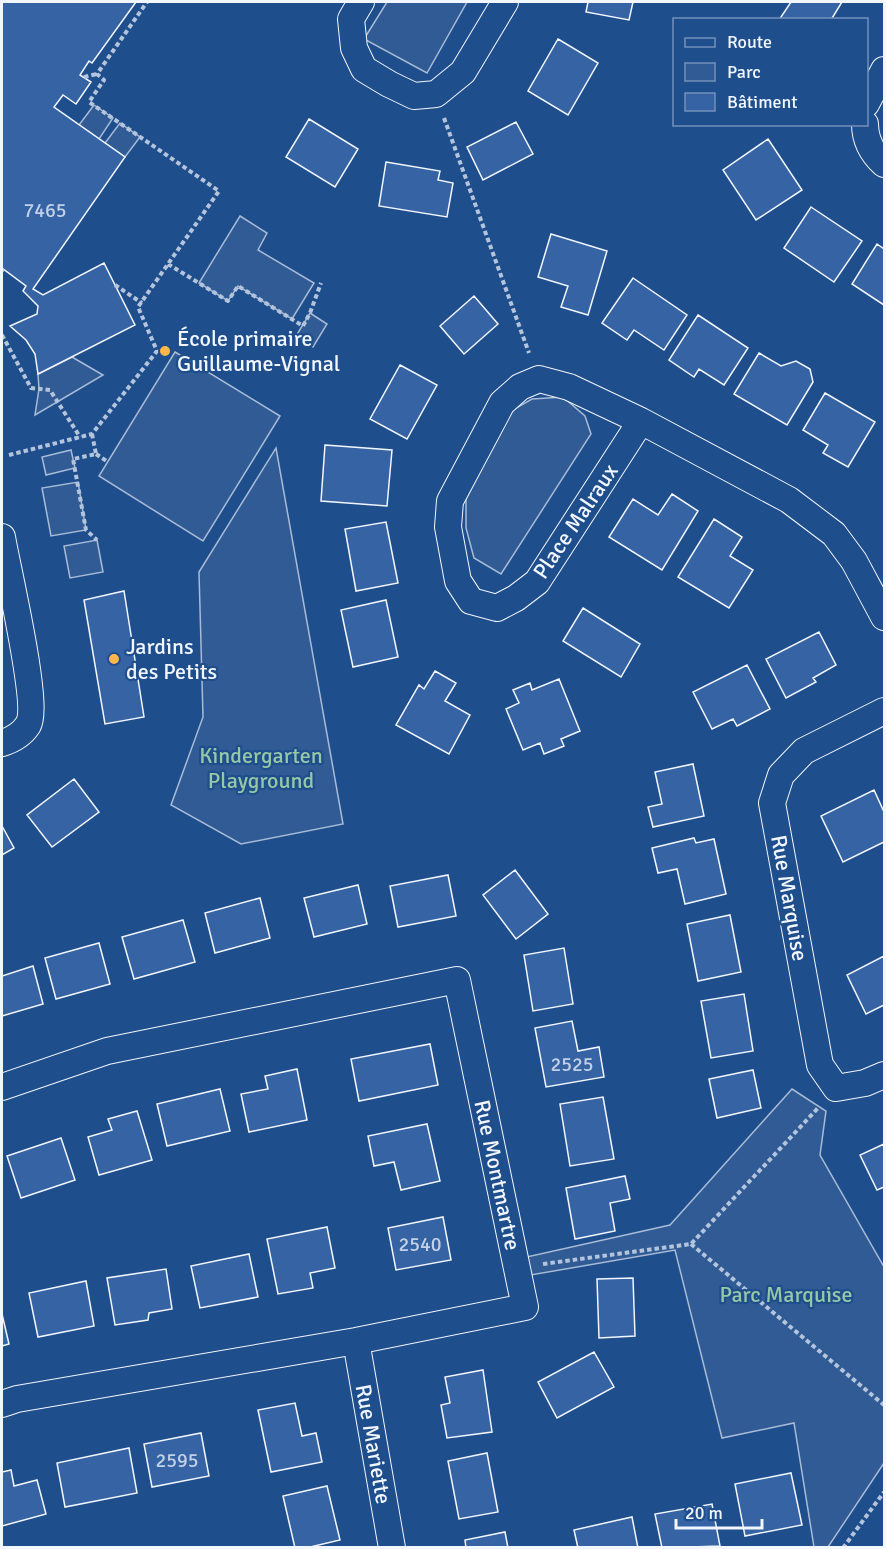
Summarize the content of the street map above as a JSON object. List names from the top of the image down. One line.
{"streets":{"street":["Place Malraux","Rue Marquise","Rue Montmartre","Rue Mariette"]},"crossings":[["Rue Montmartre","Rue Mariette"]],"parks":["Kindergarten Playground","Parc Marquise"],"places":["École primaire Guillaume-Vignal","Jardins des Petits"],"house_numbers":["7465","2525","2540","2595"],"legend":["Route","Parc","Bâtiment"],"scale_bar":"20 m"}
